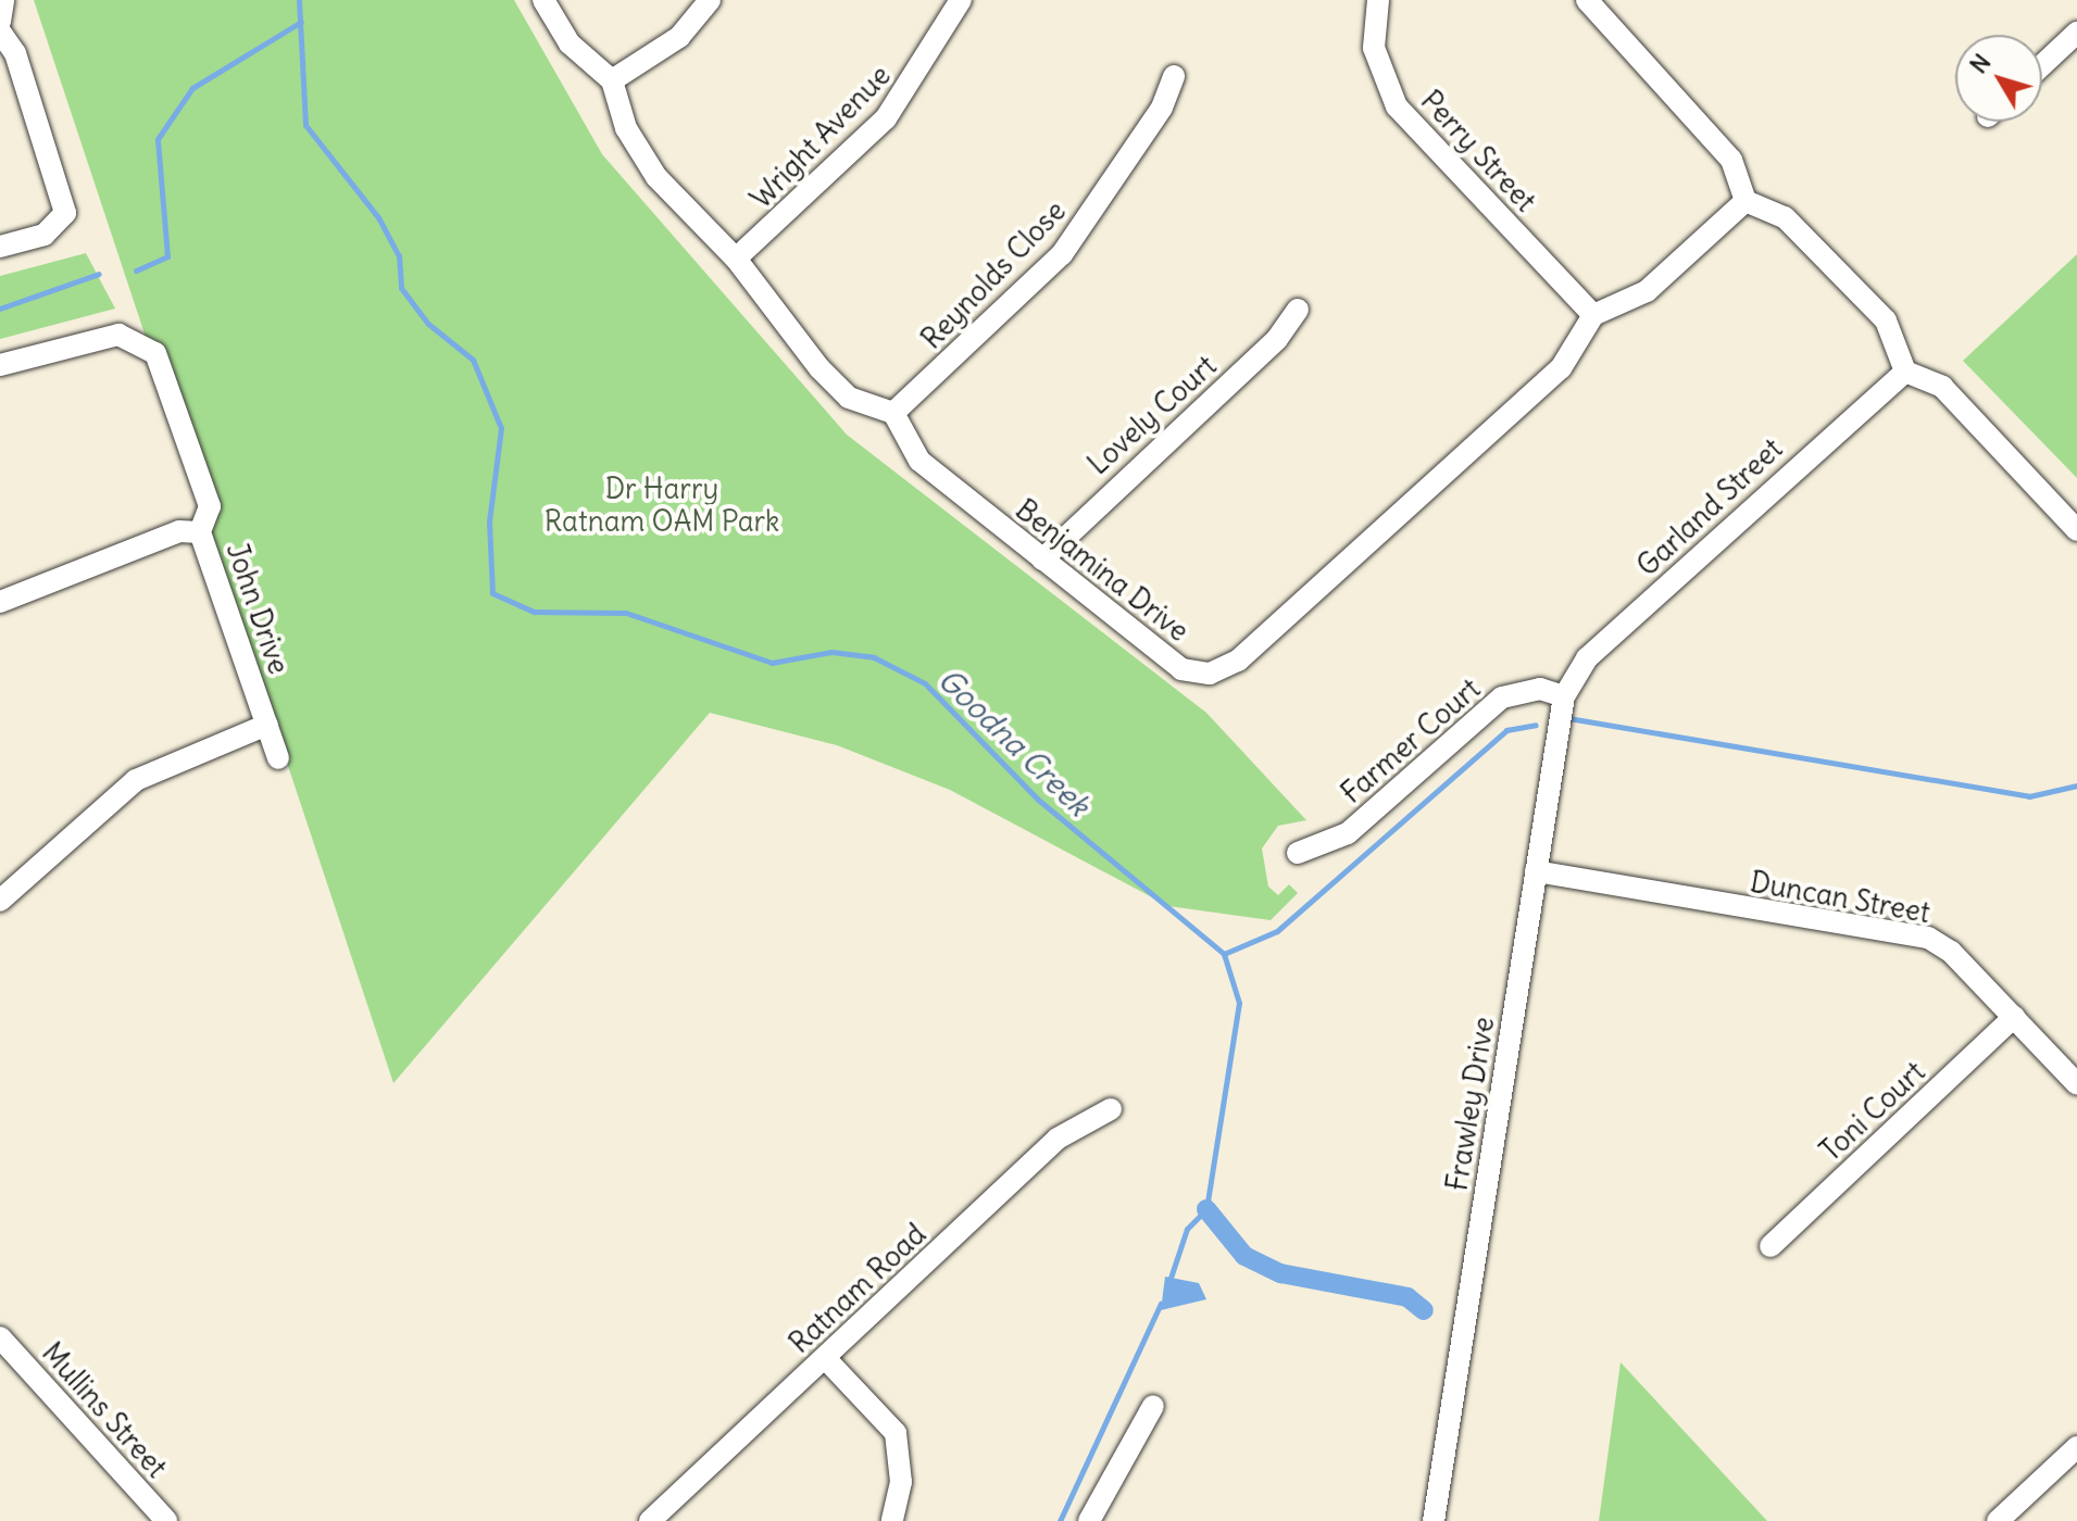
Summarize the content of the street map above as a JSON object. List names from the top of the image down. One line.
{"streets":{"street":["Wright Avenue","Perry Street","Reynolds Close","Lovely Court","Garland Street","Benjamina Drive","John Drive","Farmer Court","Duncan Street","Frawley Drive","Toni Court","Ratnam Road","Mullins Street"]},"crossings":[["Perry Street","Benjamina Drive"],["Reynolds Close","Benjamina Drive"],["Lovely Court","Benjamina Drive"],["Garland Street","Farmer Court"],["Garland Street","Frawley Drive"],["Farmer Court","Frawley Drive"],["Duncan Street","Frawley Drive"],["Duncan Street","Toni Court"]],"water":["Goodna Creek"],"parks":["Dr Harry Ratnam OAM Park"],"north":"top left"}
